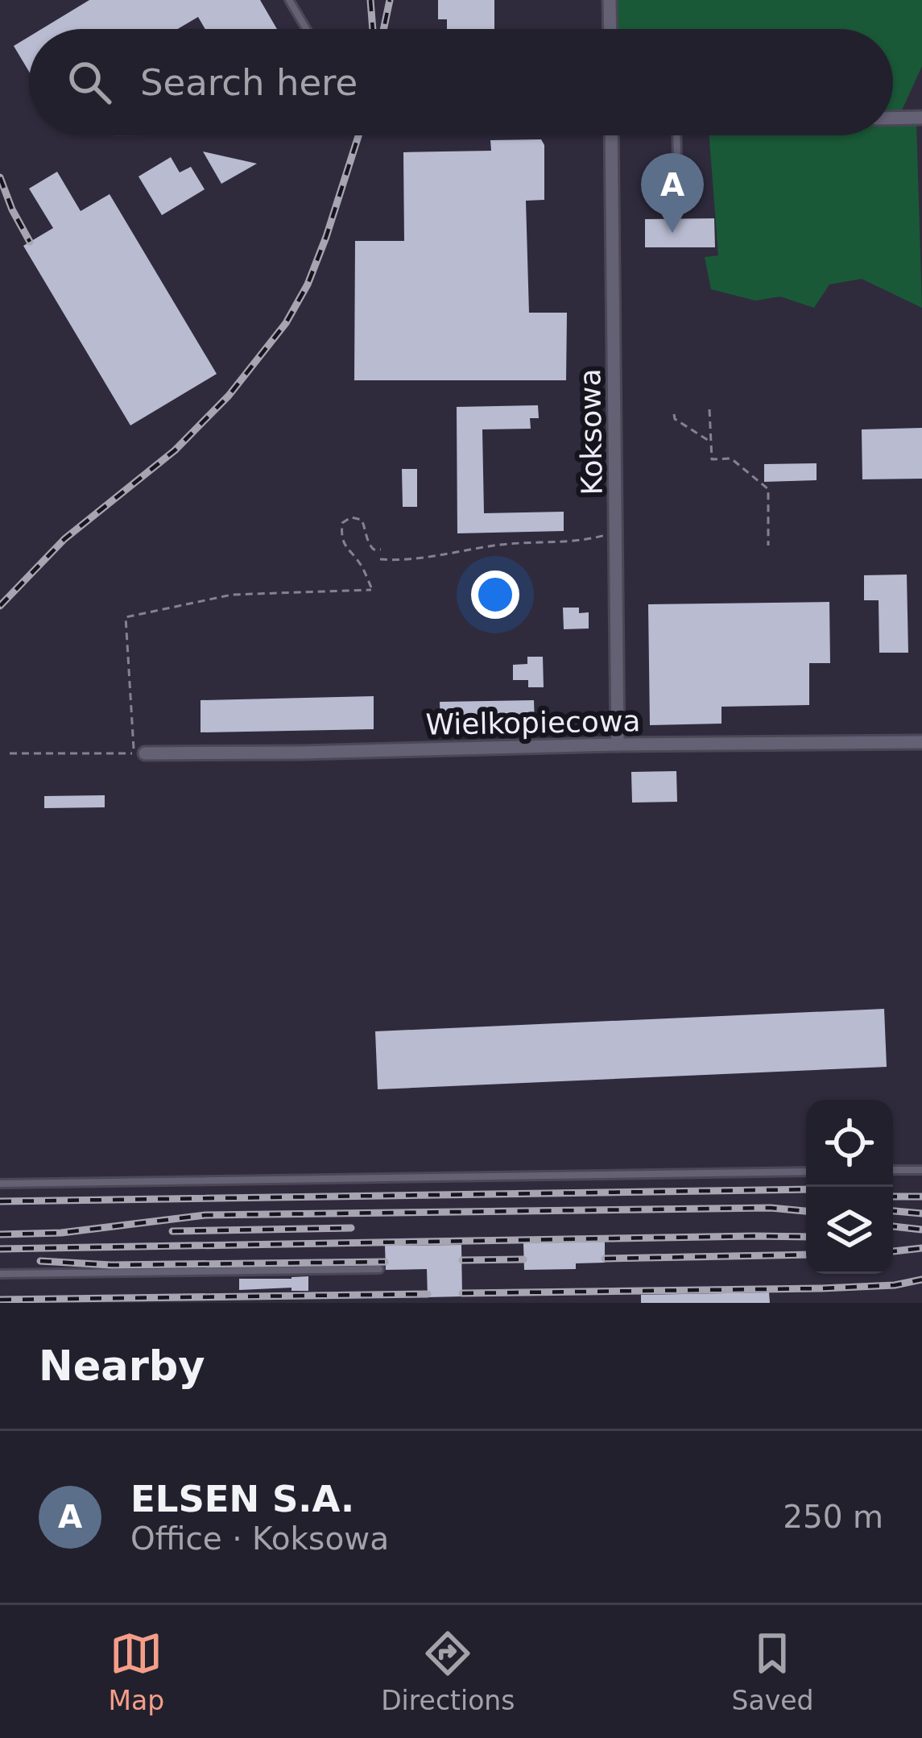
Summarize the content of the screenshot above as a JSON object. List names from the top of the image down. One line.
{"streets":{"street":["Koksowa","Wielkopiecowa"]},"crossings":[["Koksowa","Wielkopiecowa"]],"page":{"search":"Search here","pins":"A","heading":"Nearby","list":[{"mark":"A","name":"ELSEN S.A.","note":"Office · Koksowa","value":"250 m"}],"nav":["Map","Directions","Saved"]}}
